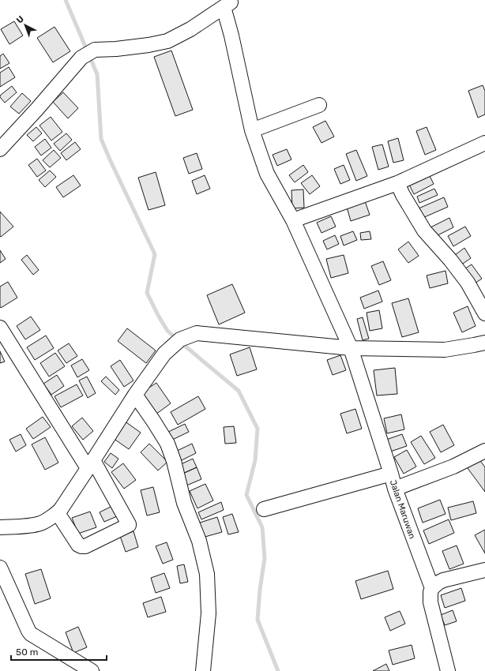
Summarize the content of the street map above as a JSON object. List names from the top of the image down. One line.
{"streets":{"street":["Jalan Maruwan"]},"scale_bar":"50 m","north":"top left"}
